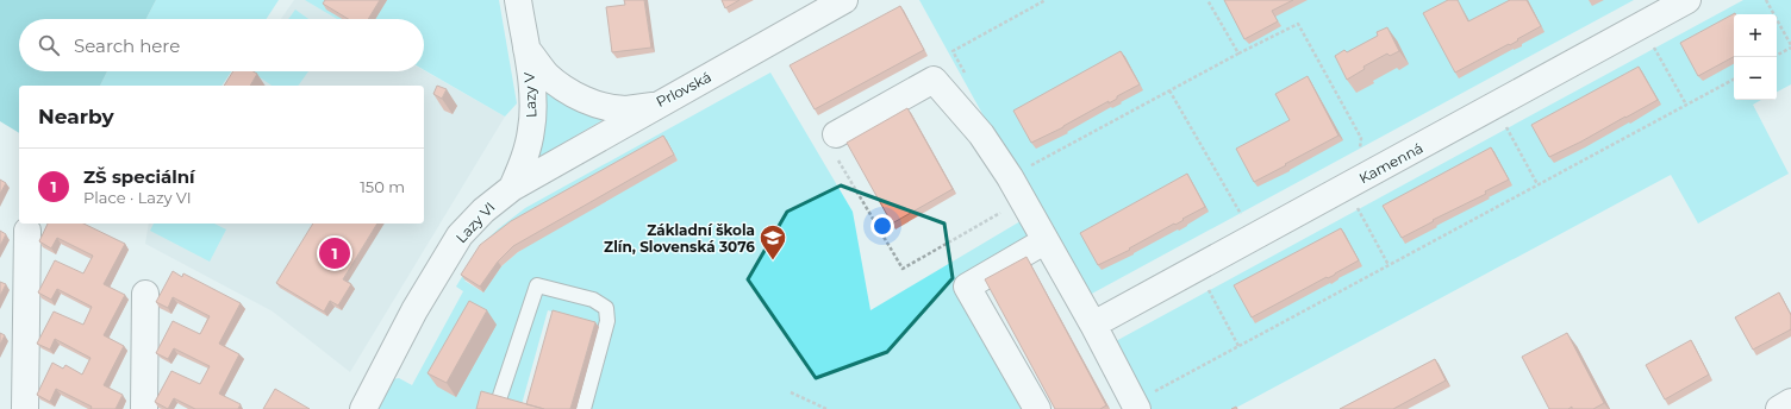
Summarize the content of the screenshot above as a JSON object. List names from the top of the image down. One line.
{"streets":{"street":["Prlovská","Lazy V","Kamenná","Lazy VI"]},"crossings":[["Prlovská","Lazy V"],["Prlovská","Lazy VI"],["Lazy V","Lazy VI"]],"places":{"school or university":["Základní škola Zlín, Slovenská 3076"]},"page":{"map_buttons":["+","−"],"search":"Search here","heading":"Nearby","list":[{"mark":"1","name":"ZŠ speciální","note":"Place · Lazy VI","value":"150 m"}],"pins":"1"}}
